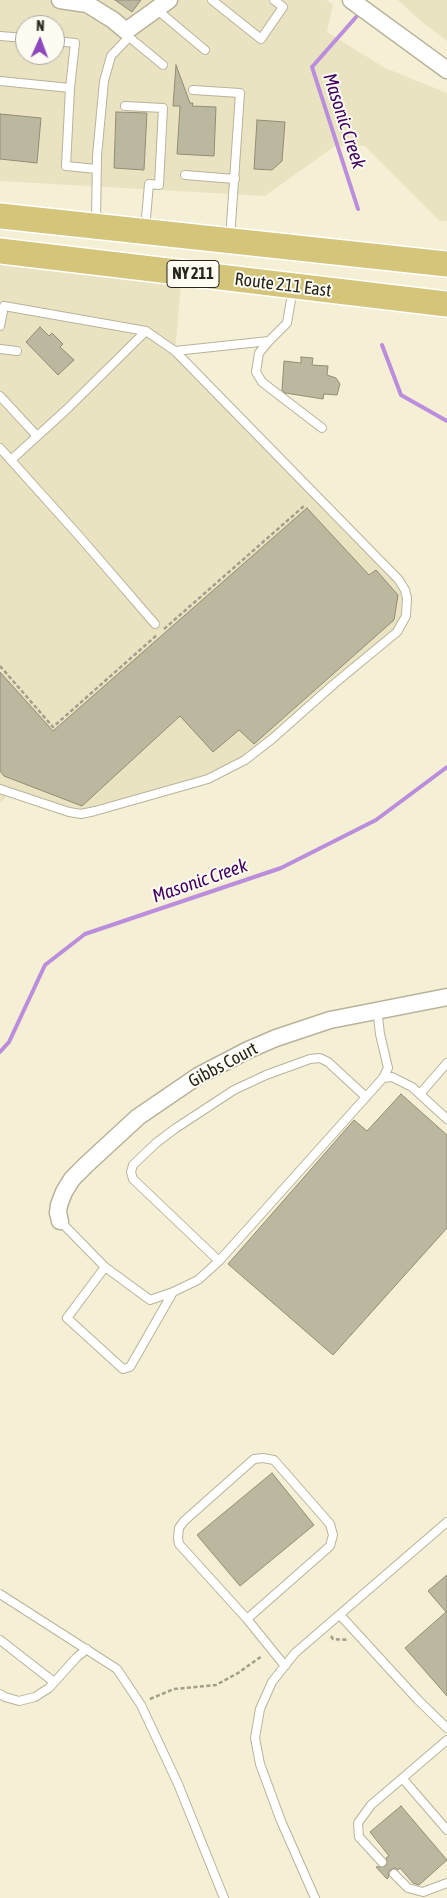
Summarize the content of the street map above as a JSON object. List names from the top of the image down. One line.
{"streets":{"main road":["NY 211","Route 211 East"],"street":["Gibbs Court"]},"water":["Masonic Creek"],"north":"top"}
